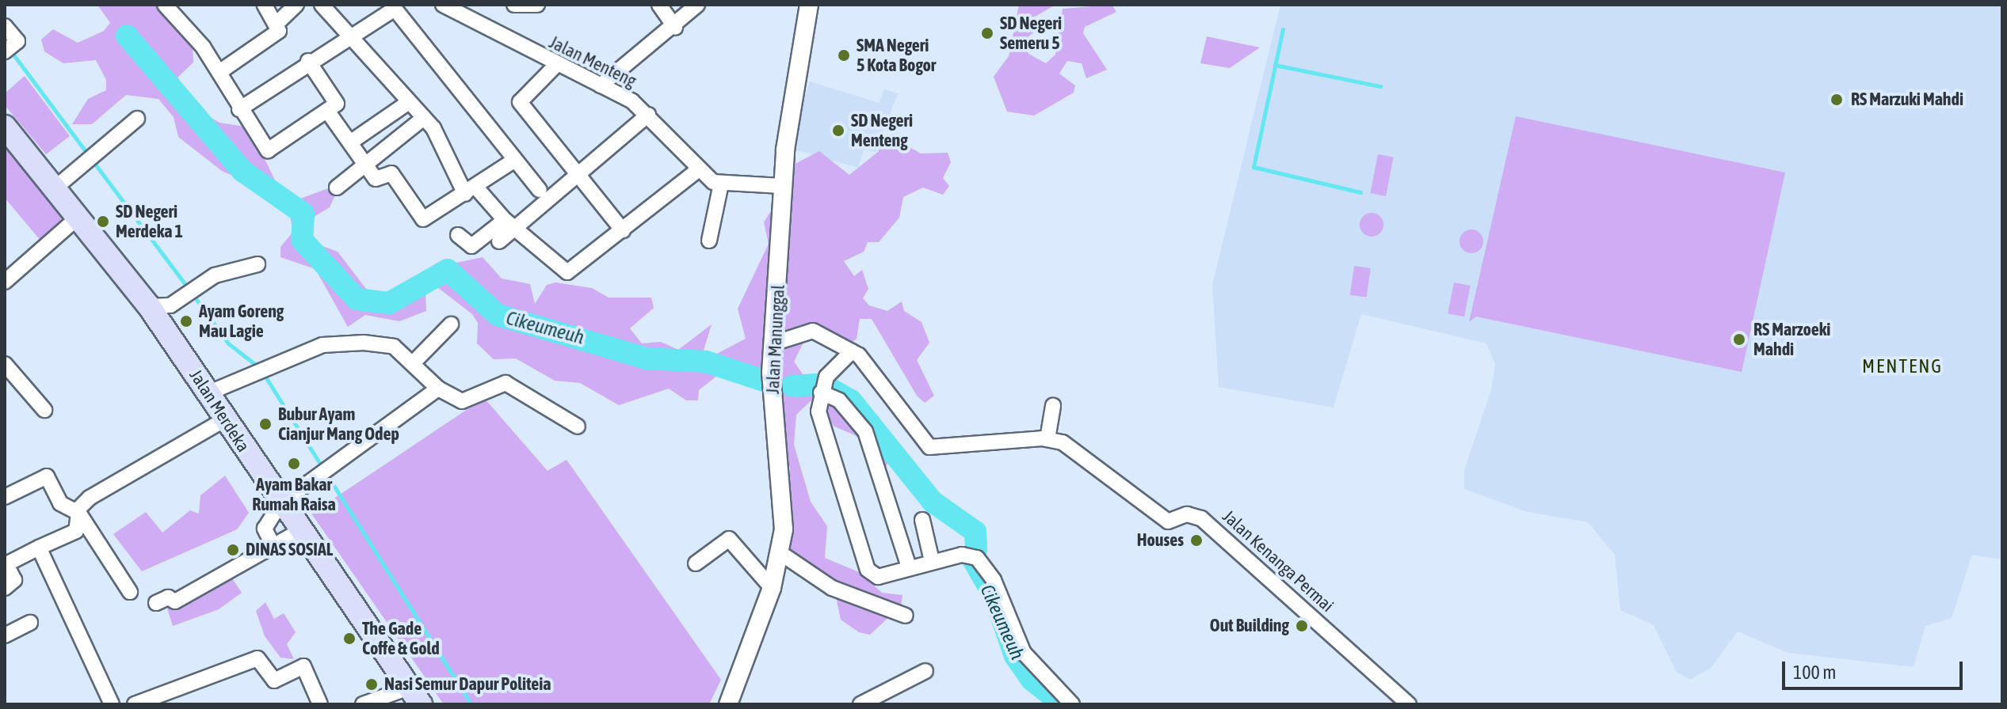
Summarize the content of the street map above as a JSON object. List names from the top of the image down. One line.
{"streets":{"main road":["Jalan Merdeka"],"street":["Jalan Menteng","Jalan Manunggal","Jalan Kenanga Permai"]},"districts":["MENTENG"],"water":["Cikeumeuh"],"places":["SD Negeri Semeru 5","SMA Negeri 5 Kota Bogor","RS Marzuki Mahdi","SD Negeri Menteng","SD Negeri Merdeka 1","Ayam Goreng Mau Lagie","RS Marzoeki Mahdi","Bubur Ayam Cianjur Mang Odep","Ayam Bakar Rumah Raisa","Houses","DINAS SOSIAL","Out Building","The Gade Coffe & Gold","Nasi Semur Dapur Politeia"],"scale_bar":"100 m"}
